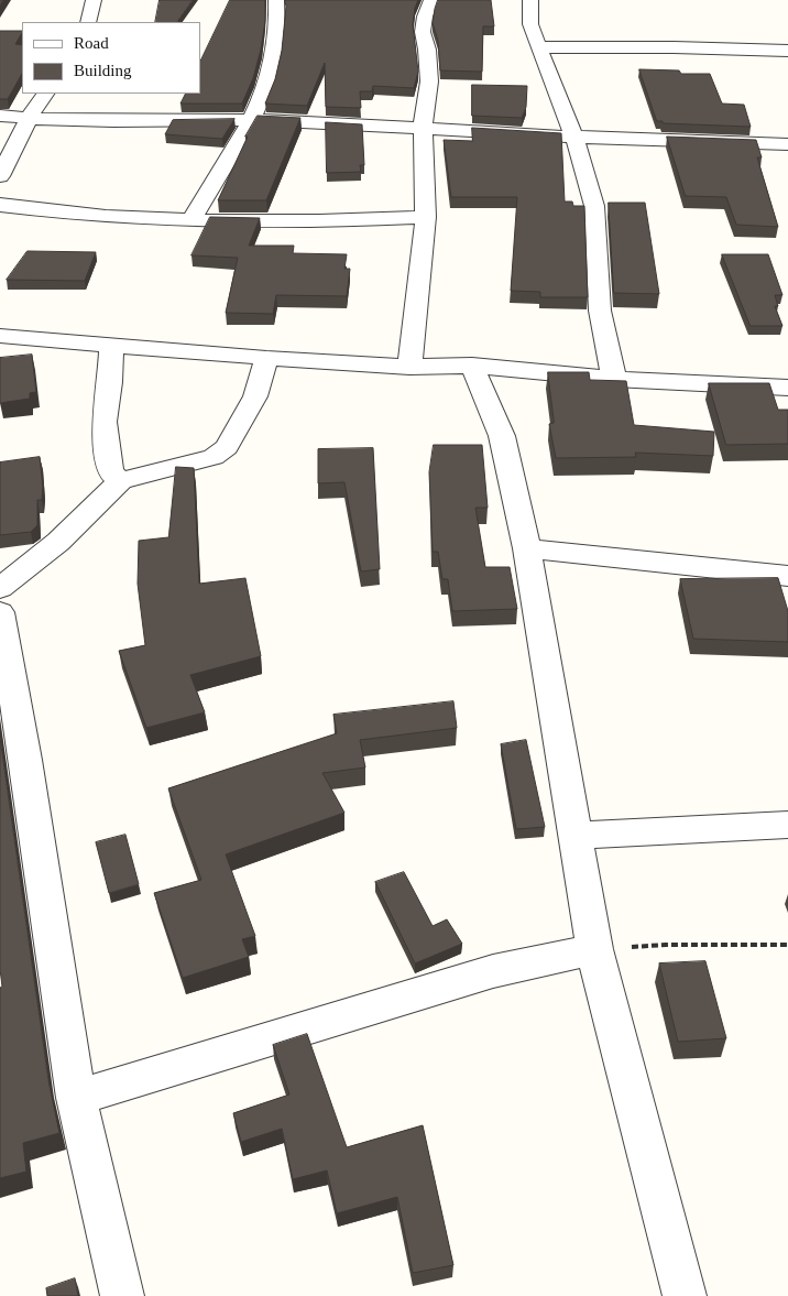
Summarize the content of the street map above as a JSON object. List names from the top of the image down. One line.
{"legend":["Road","Building"]}
